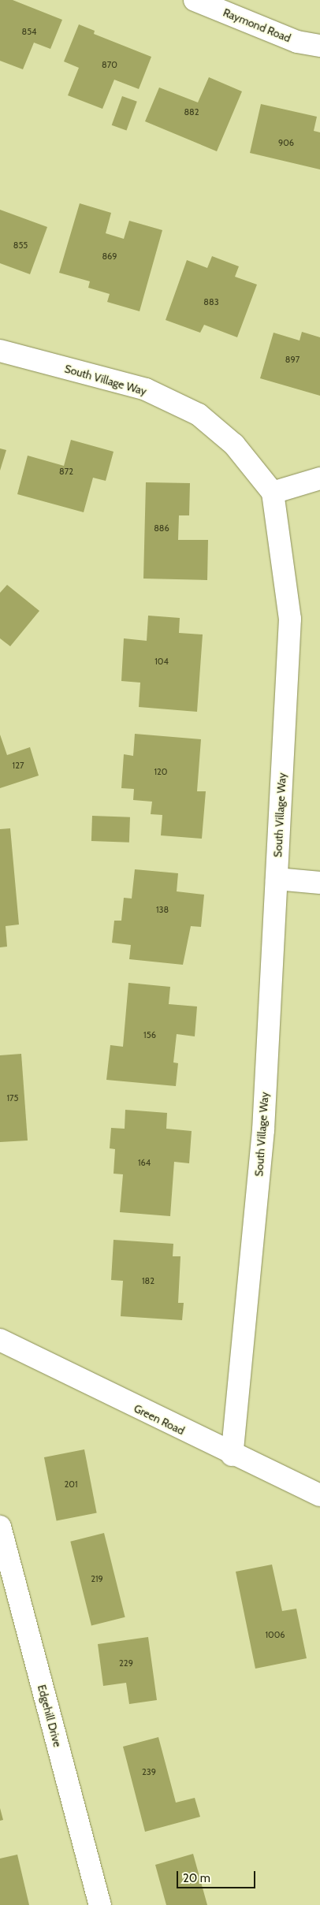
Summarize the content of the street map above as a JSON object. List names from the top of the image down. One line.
{"streets":{"street":["Raymond Road","South Village Way","Green Road","Edgehill Drive"]},"crossings":[["South Village Way","Green Road"]],"house_numbers":["854","870","882","906","855","869","883","897","872","886","104","127","120","138","156","175","164","182","201","219","1006","229","239"],"scale_bar":"20 m"}
